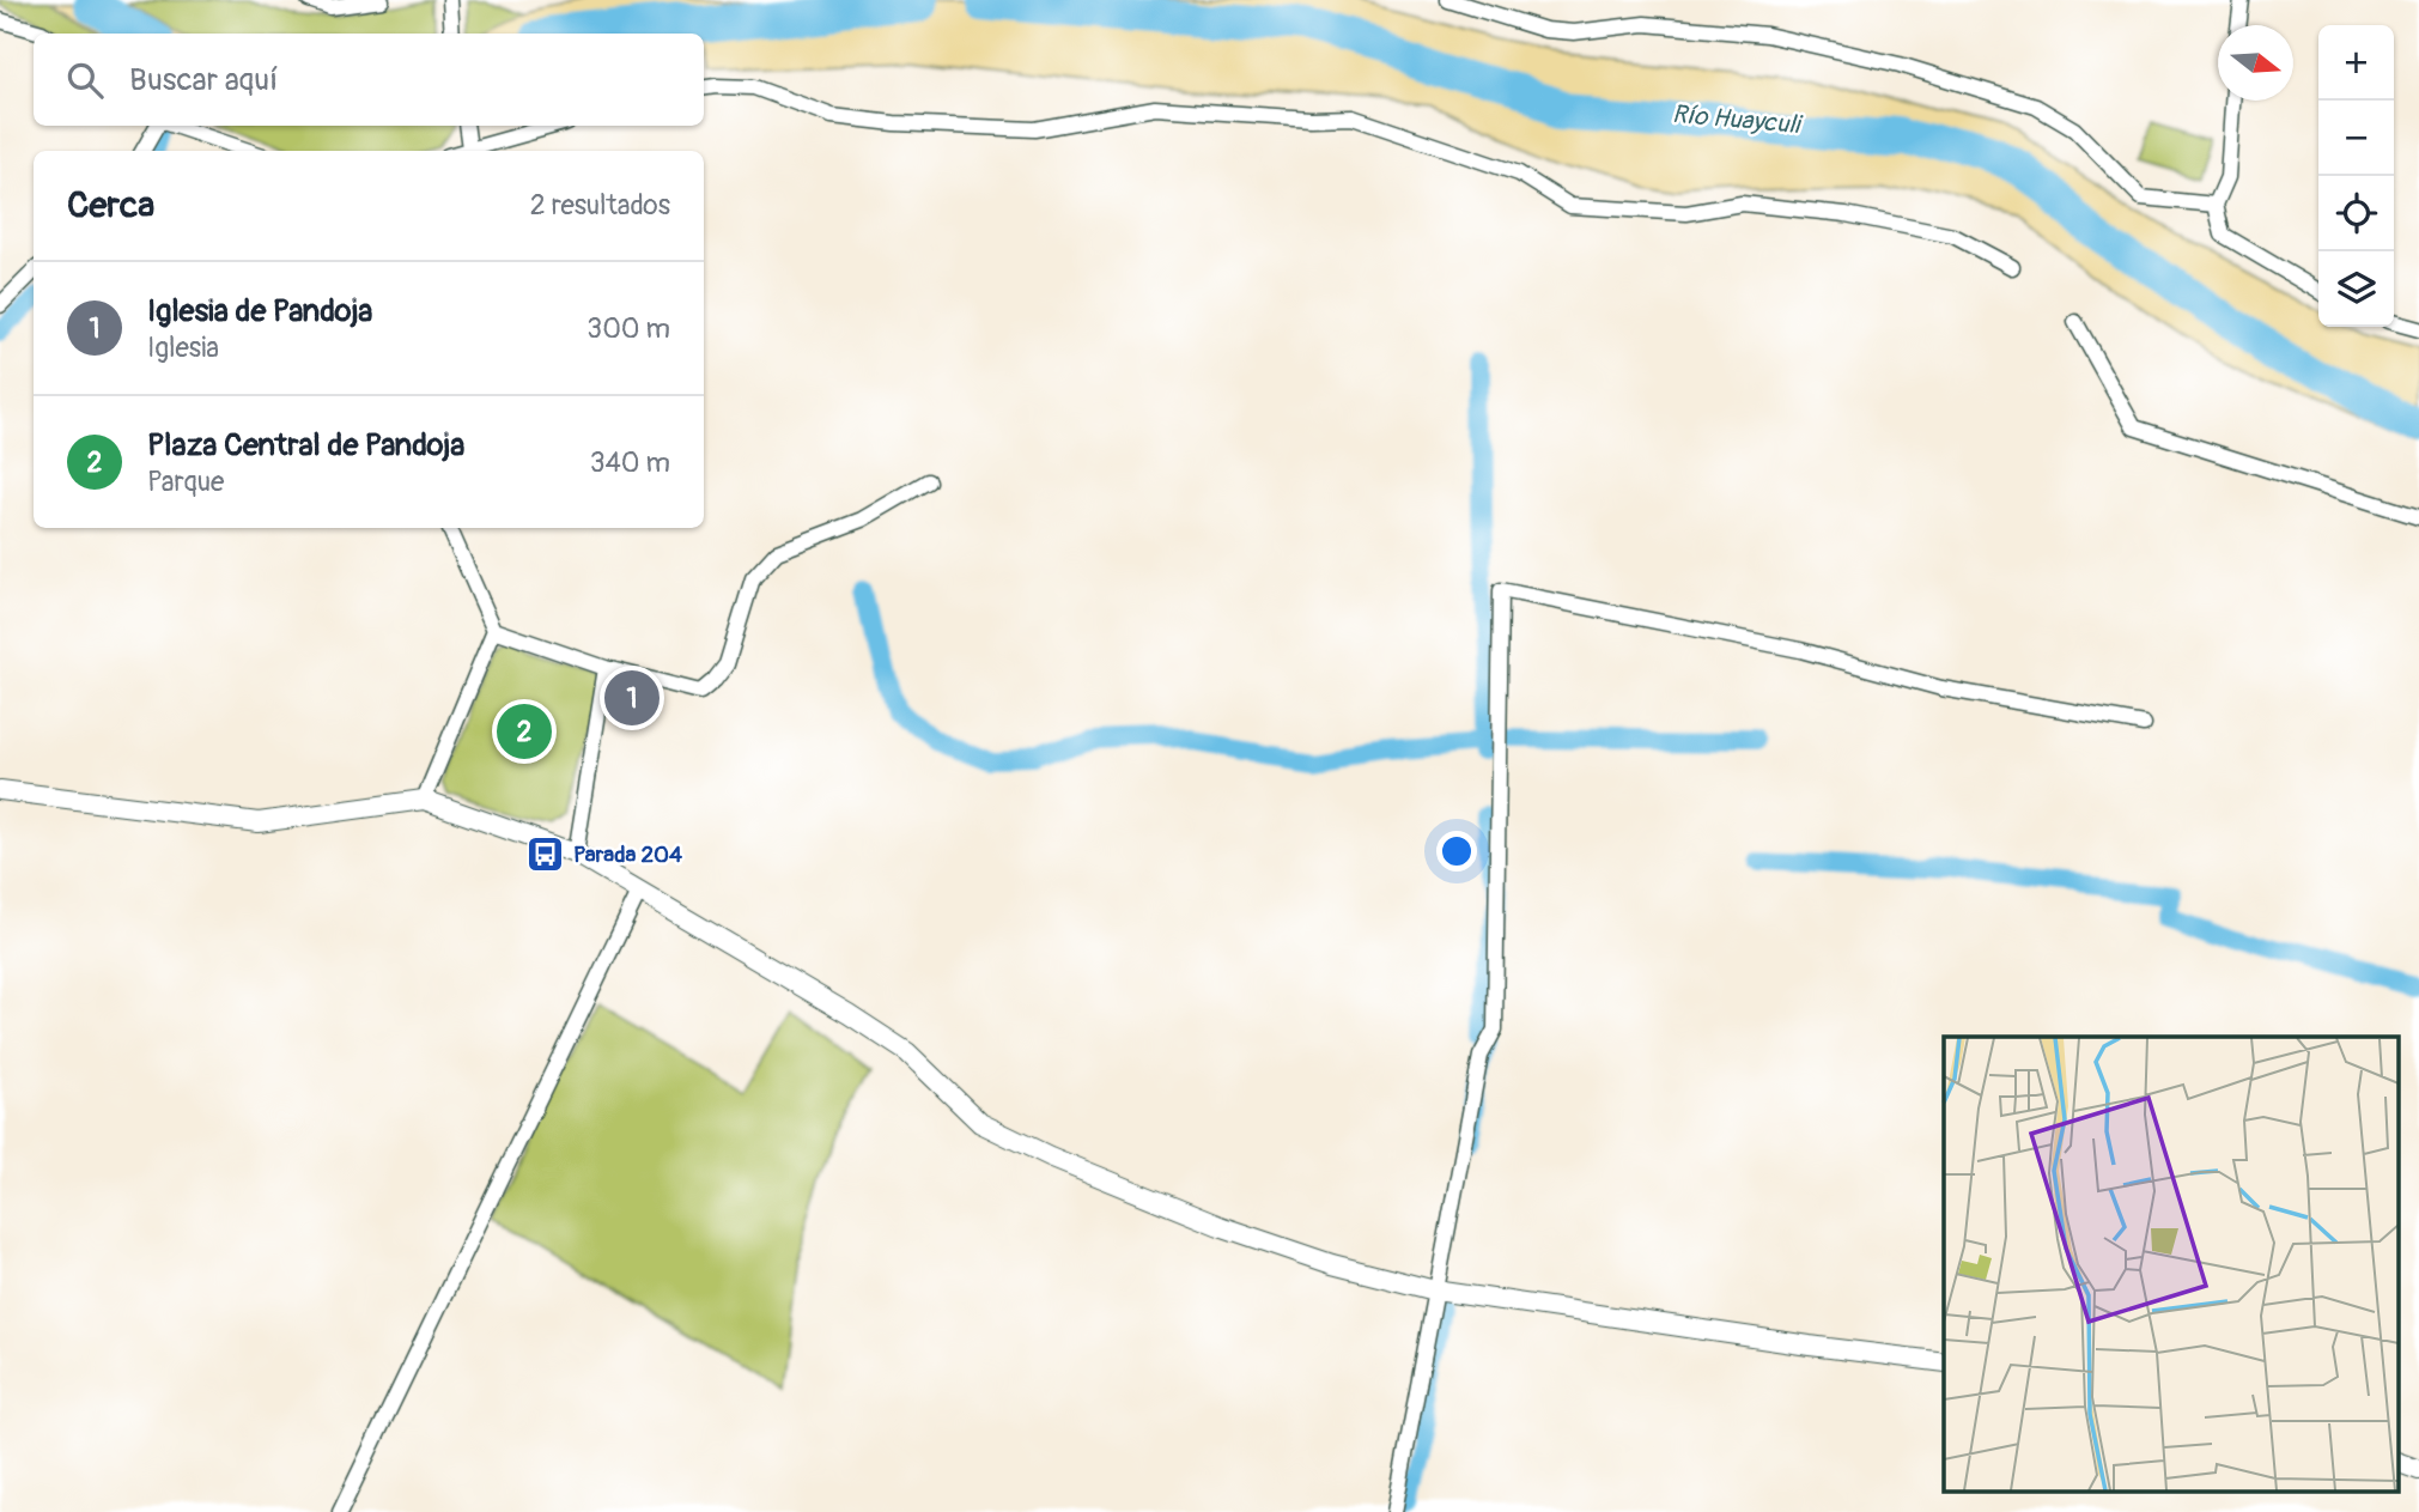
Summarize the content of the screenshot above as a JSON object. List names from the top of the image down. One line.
{"water":["Río Huayculi"],"places":{"bus stop":["Parada 204"]},"north":"right","page":{"map_buttons":["+","−"],"search":"Buscar aquí","heading":["Cerca","2 resultados"],"list":[{"mark":"1","name":"Iglesia de Pandoja","note":"Iglesia","value":"300 m"},{"mark":"2","name":"Plaza Central de Pandoja","note":"Parque","value":"340 m"}],"pins":["1","2"]}}
